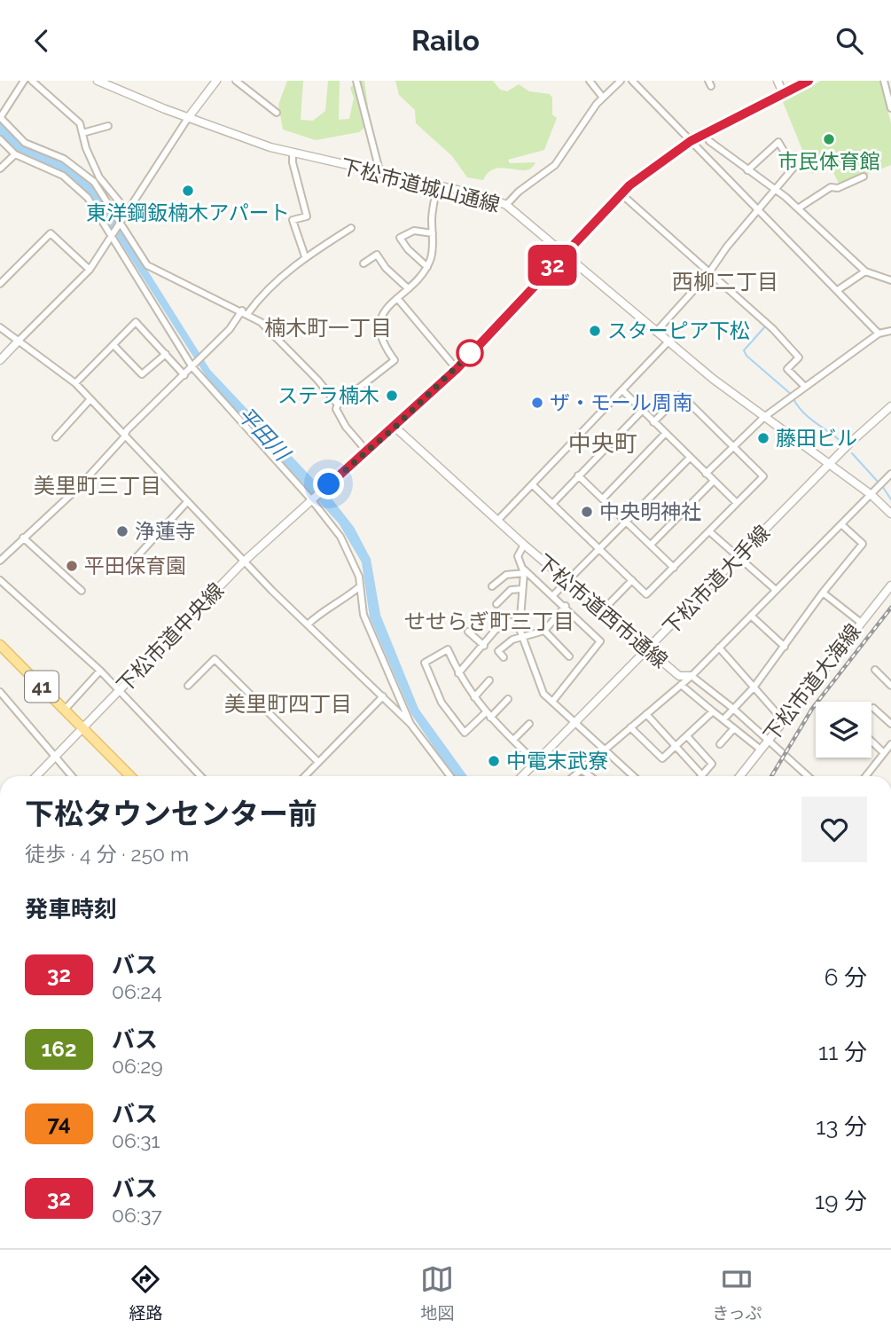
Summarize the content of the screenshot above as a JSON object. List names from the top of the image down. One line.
{"streets":{"main road":["41"],"street":["下松市道城山通線","下松市道大手線","下松市道西市通線","下松市道中央線","下松市道大海線"]},"crossings":[["下松市道城山通線","下松市道大手線"],["下松市道大手線","下松市道西市通線"],["下松市道西市通線","下松市道大海線"],["下松市道中央線","41"]],"districts":["西柳二丁目","楠木町一丁目","中央町","美里町三丁目","せせらぎ町三丁目","美里町四丁目"],"water":["平田川"],"places":["市民体育館","東洋鋼鈑楠木アパート","スターピア下松","ステラ楠木","ザ・モール周南","藤田ビル","中央明神社","浄蓮寺","平田保育園","中電末武寮"],"lines":["bus line 32"],"page":{"header":"Railo","on_map":"32","heading":[["下松タウンセンター前","徒歩 · 4 分 · 250 m"],"発車時刻"],"list":[{"mark":"32","name":"バス","note":"06:24","value":"6 分"},{"mark":"162","name":"バス","note":"06:29","value":"11 分"},{"mark":"74","name":"バス","note":"06:31","value":"13 分"},{"mark":"32","name":"バス","note":"06:37","value":"19 分"}],"tabs":["経路","地図","きっぷ"]}}
